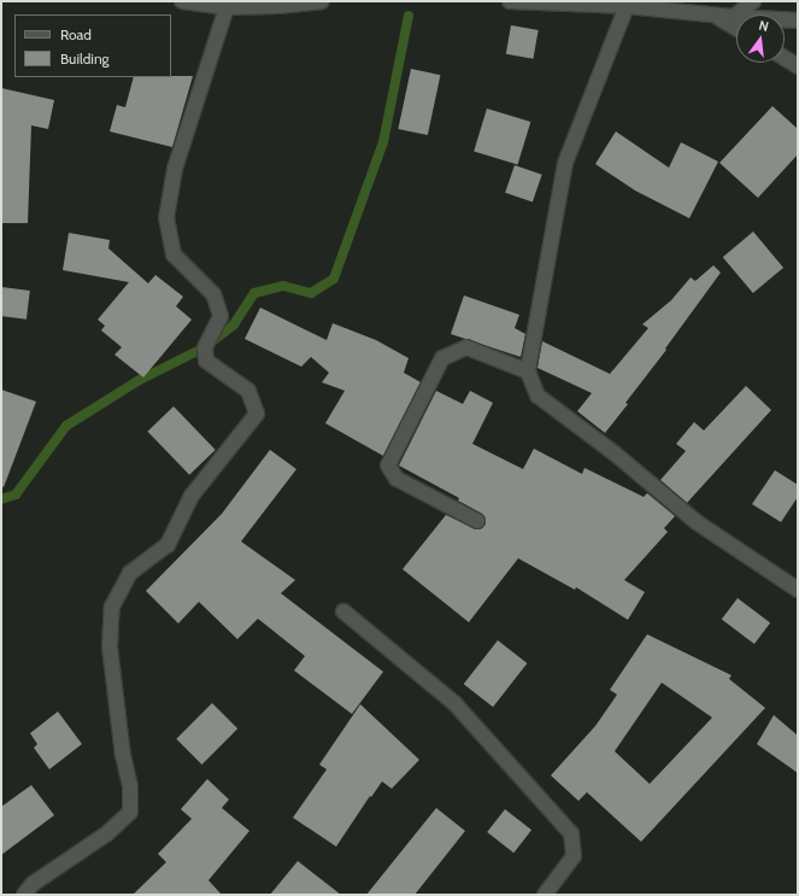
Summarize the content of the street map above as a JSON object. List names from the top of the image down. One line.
{"legend":["Road","Building"],"north":"top"}
